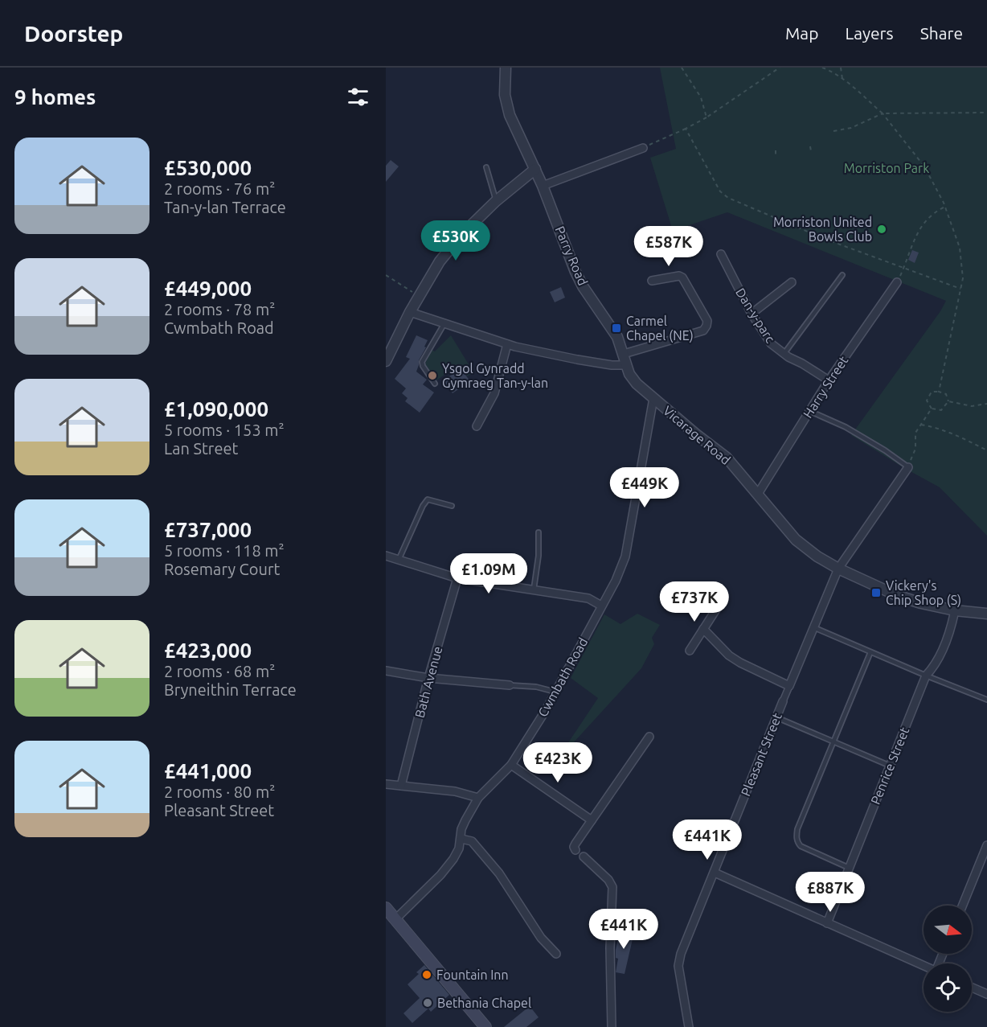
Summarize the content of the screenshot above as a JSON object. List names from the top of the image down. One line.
{"streets":{"street":["Parry Road","Dan-y-parc","Harry Street","Vicarage Road","Cwmbath Road","Bath Avenue","Pleasant Street","Penrice Street"]},"crossings":[["Parry Road","Vicarage Road"],["Dan-y-parc","Harry Street"],["Harry Street","Vicarage Road"],["Vicarage Road","Cwmbath Road"],["Vicarage Road","Penrice Street"]],"parks":["Morriston Park"],"places":{"other":["Morriston United Bowls Club","Ysgol Gynradd Gymraeg Tan-y-lan","Fountain Inn","Bethania Chapel"],"transit":["Carmel Chapel (NE)","Vickery's Chip Shop (S)"]},"north":"right","page":{"header":"Doorstep","nav":["Map","Layers","Share"],"heading":"9 homes","list":[{"name":"£530,000","note":"2 rooms · 76 m² · Tan-y-lan Terrace"},{"name":"£449,000","note":"2 rooms · 78 m² · Cwmbath Road"},{"name":"£1,090,000","note":"5 rooms · 153 m² · Lan Street"},{"name":"£737,000","note":"5 rooms · 118 m² · Rosemary Court"},{"name":"£423,000","note":"2 rooms · 68 m² · Bryneithin Terrace"},{"name":"£441,000","note":"2 rooms · 80 m² · Pleasant Street"}],"price":["£530K","£587K","£449K","£1.09M","£737K","£423K","£441K","£887K","£441K"]}}
